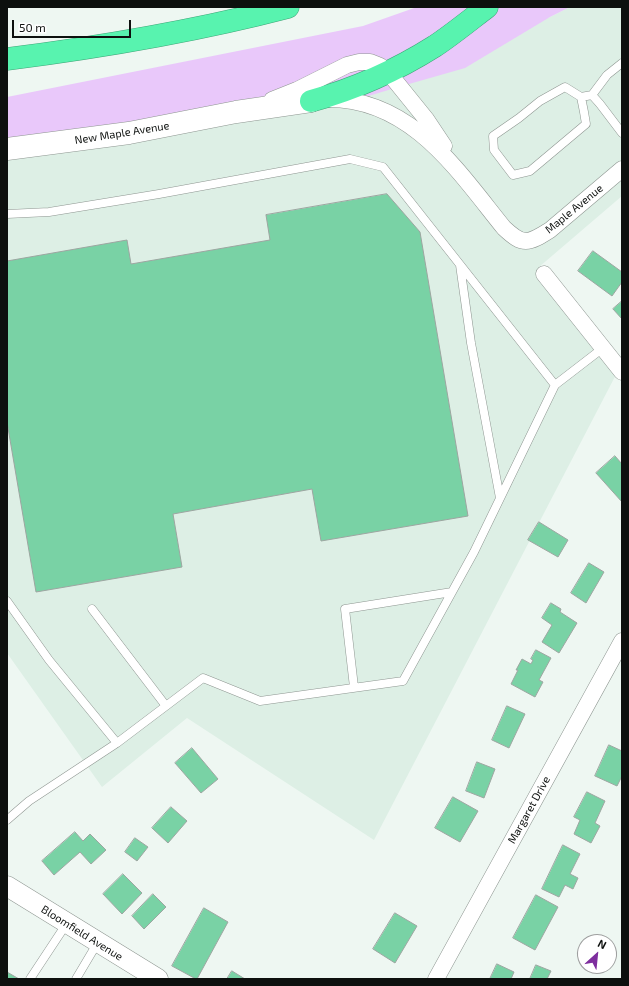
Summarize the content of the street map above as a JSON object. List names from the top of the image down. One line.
{"streets":{"main road":["New Maple Avenue"],"street":["Maple Avenue","Margaret Drive","Bloomfield Avenue"]},"crossings":[["New Maple Avenue","Maple Avenue"]],"scale_bar":"50 m","north":"top right"}
